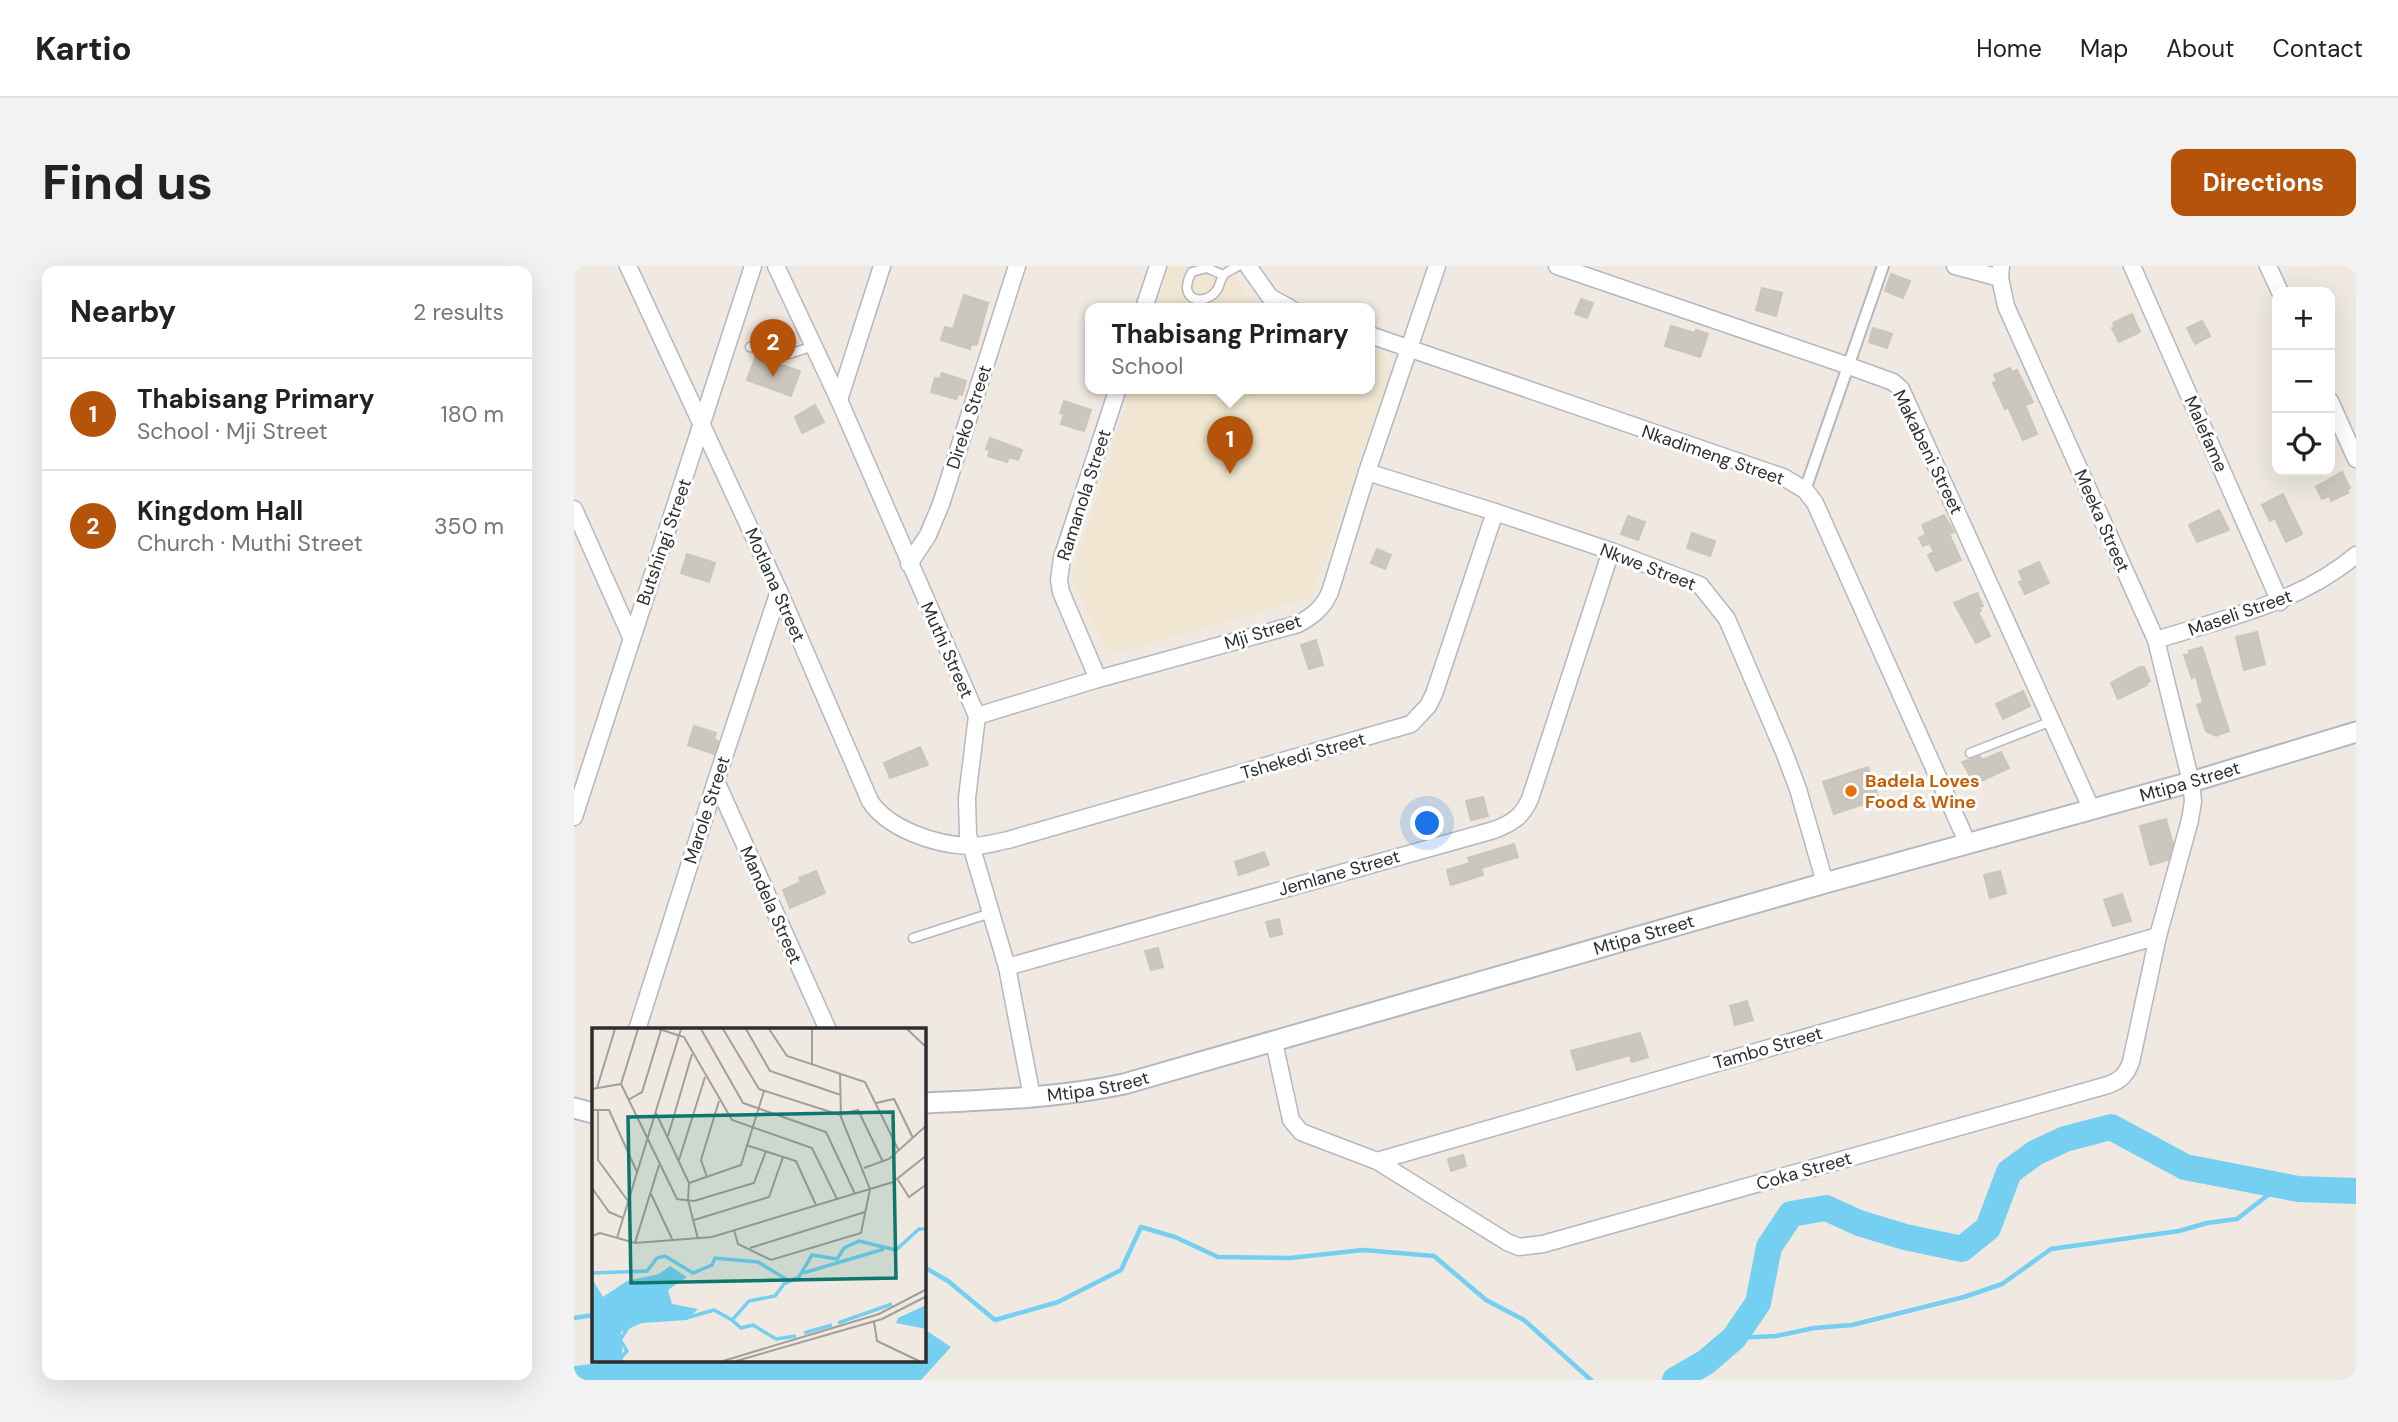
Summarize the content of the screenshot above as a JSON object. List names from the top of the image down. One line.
{"streets":{"street":["Direko Street","Malefame","Makabeni Street","Nkadimeng Street","Ramanola Street","Meeka Street","Butshingi Street","Nkwe Street","Motlana Street","Maseli Street","Mji Street","Muthi Street","Tshekedi Street","Mtipa Street","Marole Street","Jemlane Street","Mandela Street","Tambo Street","Coka Street"]},"crossings":[["Direko Street","Muthi Street"],["Malefame","Maseli Street"],["Makabeni Street","Mtipa Street"],["Nkadimeng Street","Mji Street"],["Nkadimeng Street","Mtipa Street"],["Ramanola Street","Mji Street"],["Meeka Street","Maseli Street"],["Meeka Street","Mtipa Street"],["Meeka Street","Coka Street"],["Butshingi Street","Motlana Street"],["Nkwe Street","Mji Street"],["Nkwe Street","Tshekedi Street"],["Nkwe Street","Mtipa Street"],["Nkwe Street","Jemlane Street"],["Motlana Street","Muthi Street"],["Motlana Street","Tshekedi Street"],["Motlana Street","Marole Street"],["Mji Street","Muthi Street"],["Muthi Street","Tshekedi Street"],["Muthi Street","Mtipa Street"],["Muthi Street","Jemlane Street"],["Mtipa Street","Coka Street"],["Marole Street","Mandela Street"],["Tambo Street","Coka Street"]],"places":["Badela Loves Food & Wine"],"page":{"header":"Kartio","nav":["Home","Map","About","Contact"],"buttons":"Directions","title":"Find us","heading":["Nearby","2 results"],"map_buttons":["+","−"],"popup":["Thabisang Primary","School"],"pins":["2","1"],"list":[{"mark":"1","name":"Thabisang Primary","note":"School · Mji Street","value":"180 m"},{"mark":"2","name":"Kingdom Hall","note":"Church · Muthi Street","value":"350 m"}]}}
